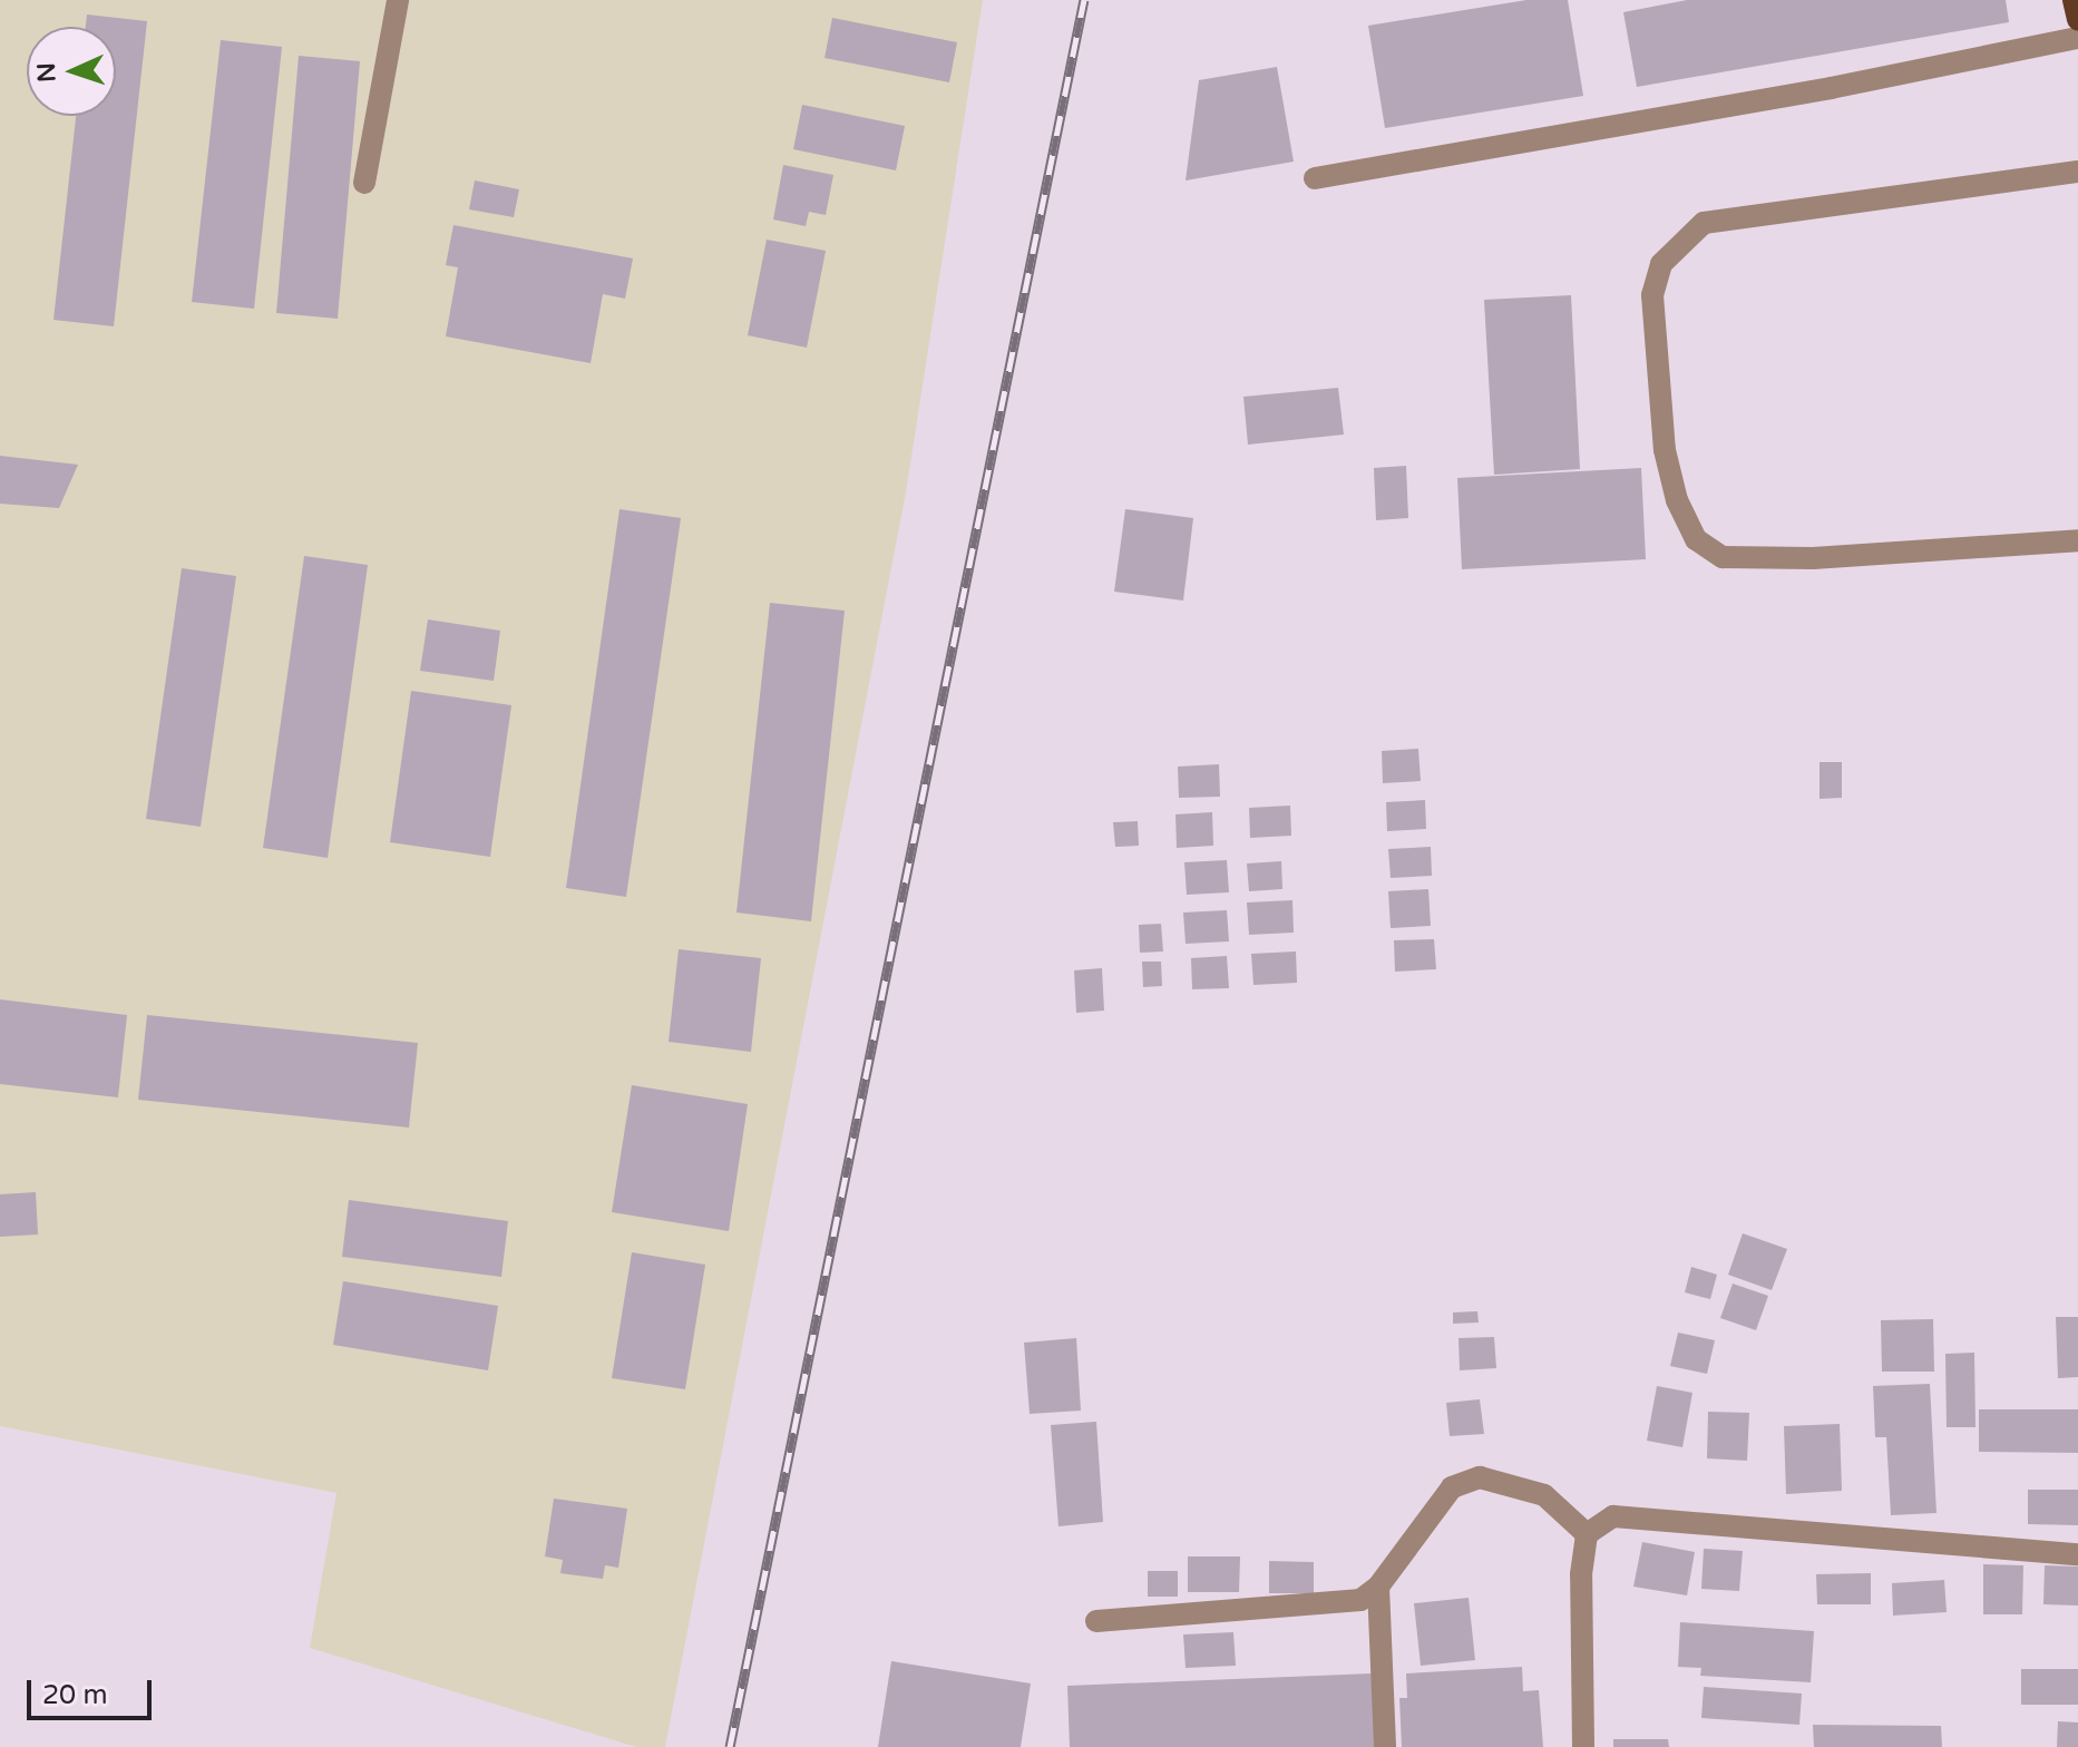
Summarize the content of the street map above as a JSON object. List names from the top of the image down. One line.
{"scale_bar":"20 m","north":"left"}
